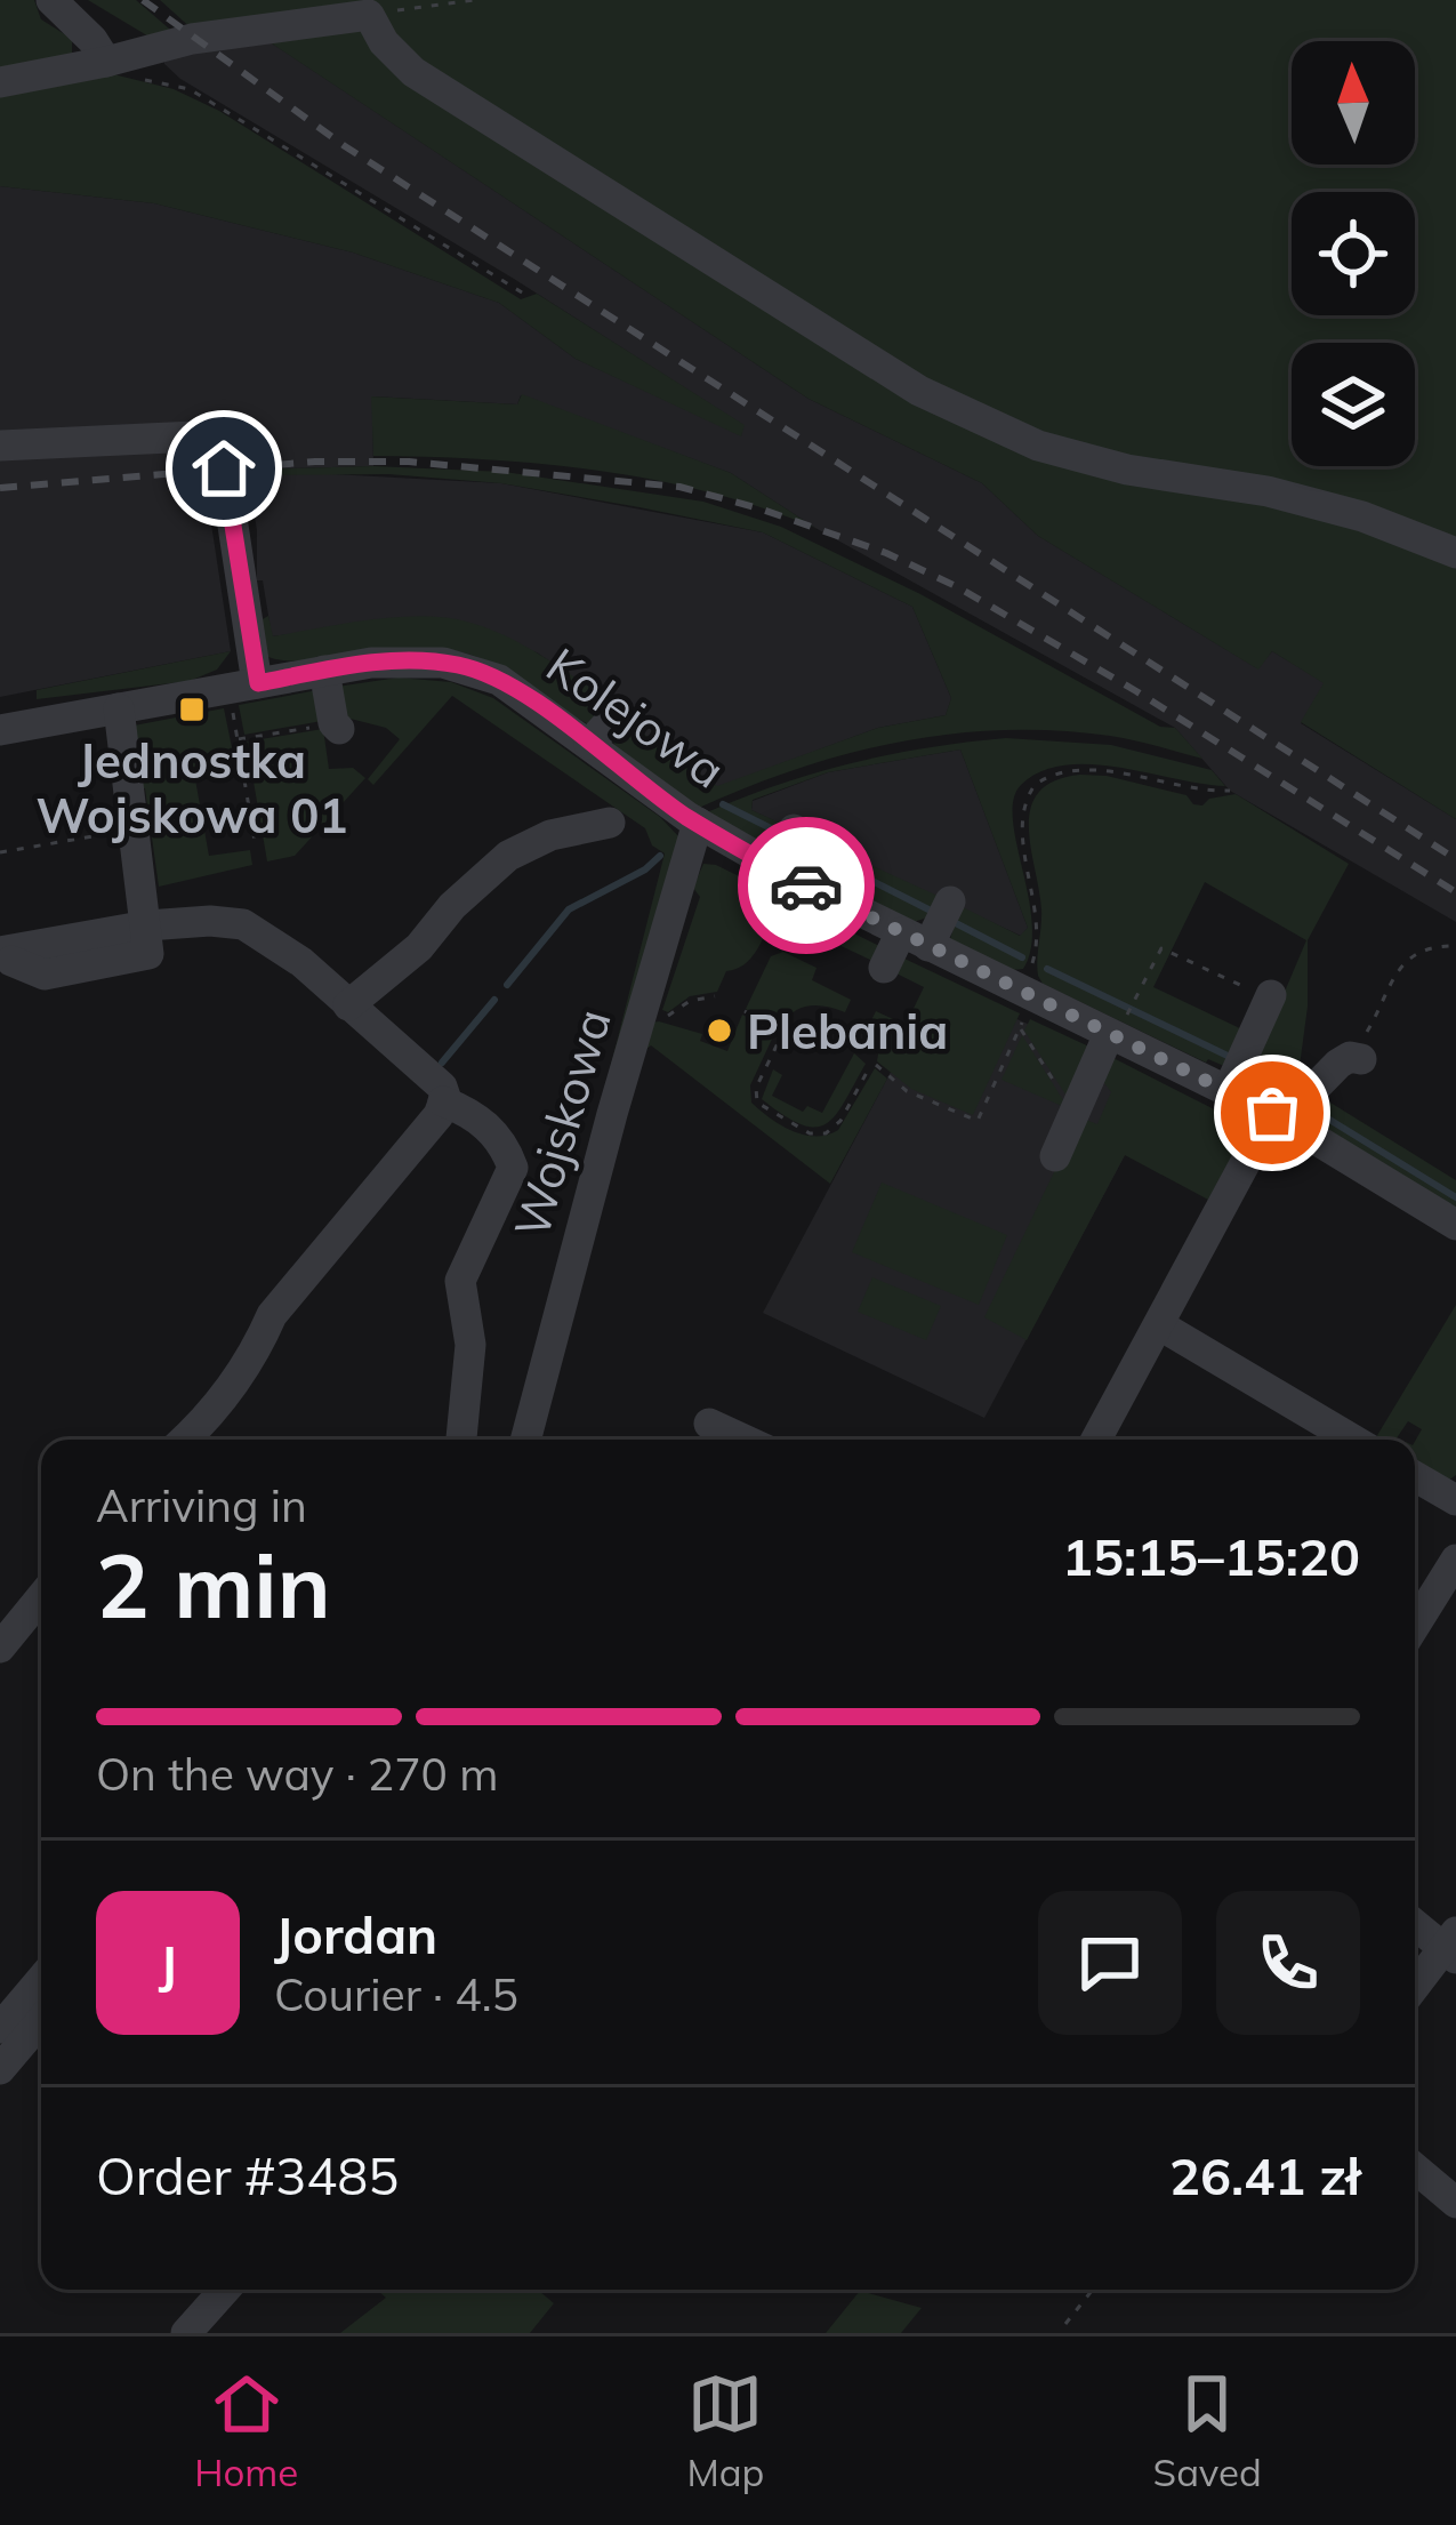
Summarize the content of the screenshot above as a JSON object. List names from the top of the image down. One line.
{"streets":{"street":["Kolejowa","Wojskowa"]},"crossings":[["Kolejowa","Wojskowa"]],"places":{"transit":["Jednostka Wojskowa 01"],"other":["Plebania"]},"north":"top","page":{"heading":["2 min","Arriving in","15:15–15:20"],"panel":["Jordan","Courier · 4.5","Order #3485","26.41 zł"],"bar":"On the way · 270 m","round":"J","tabs":["Home","Map","Saved"]}}
